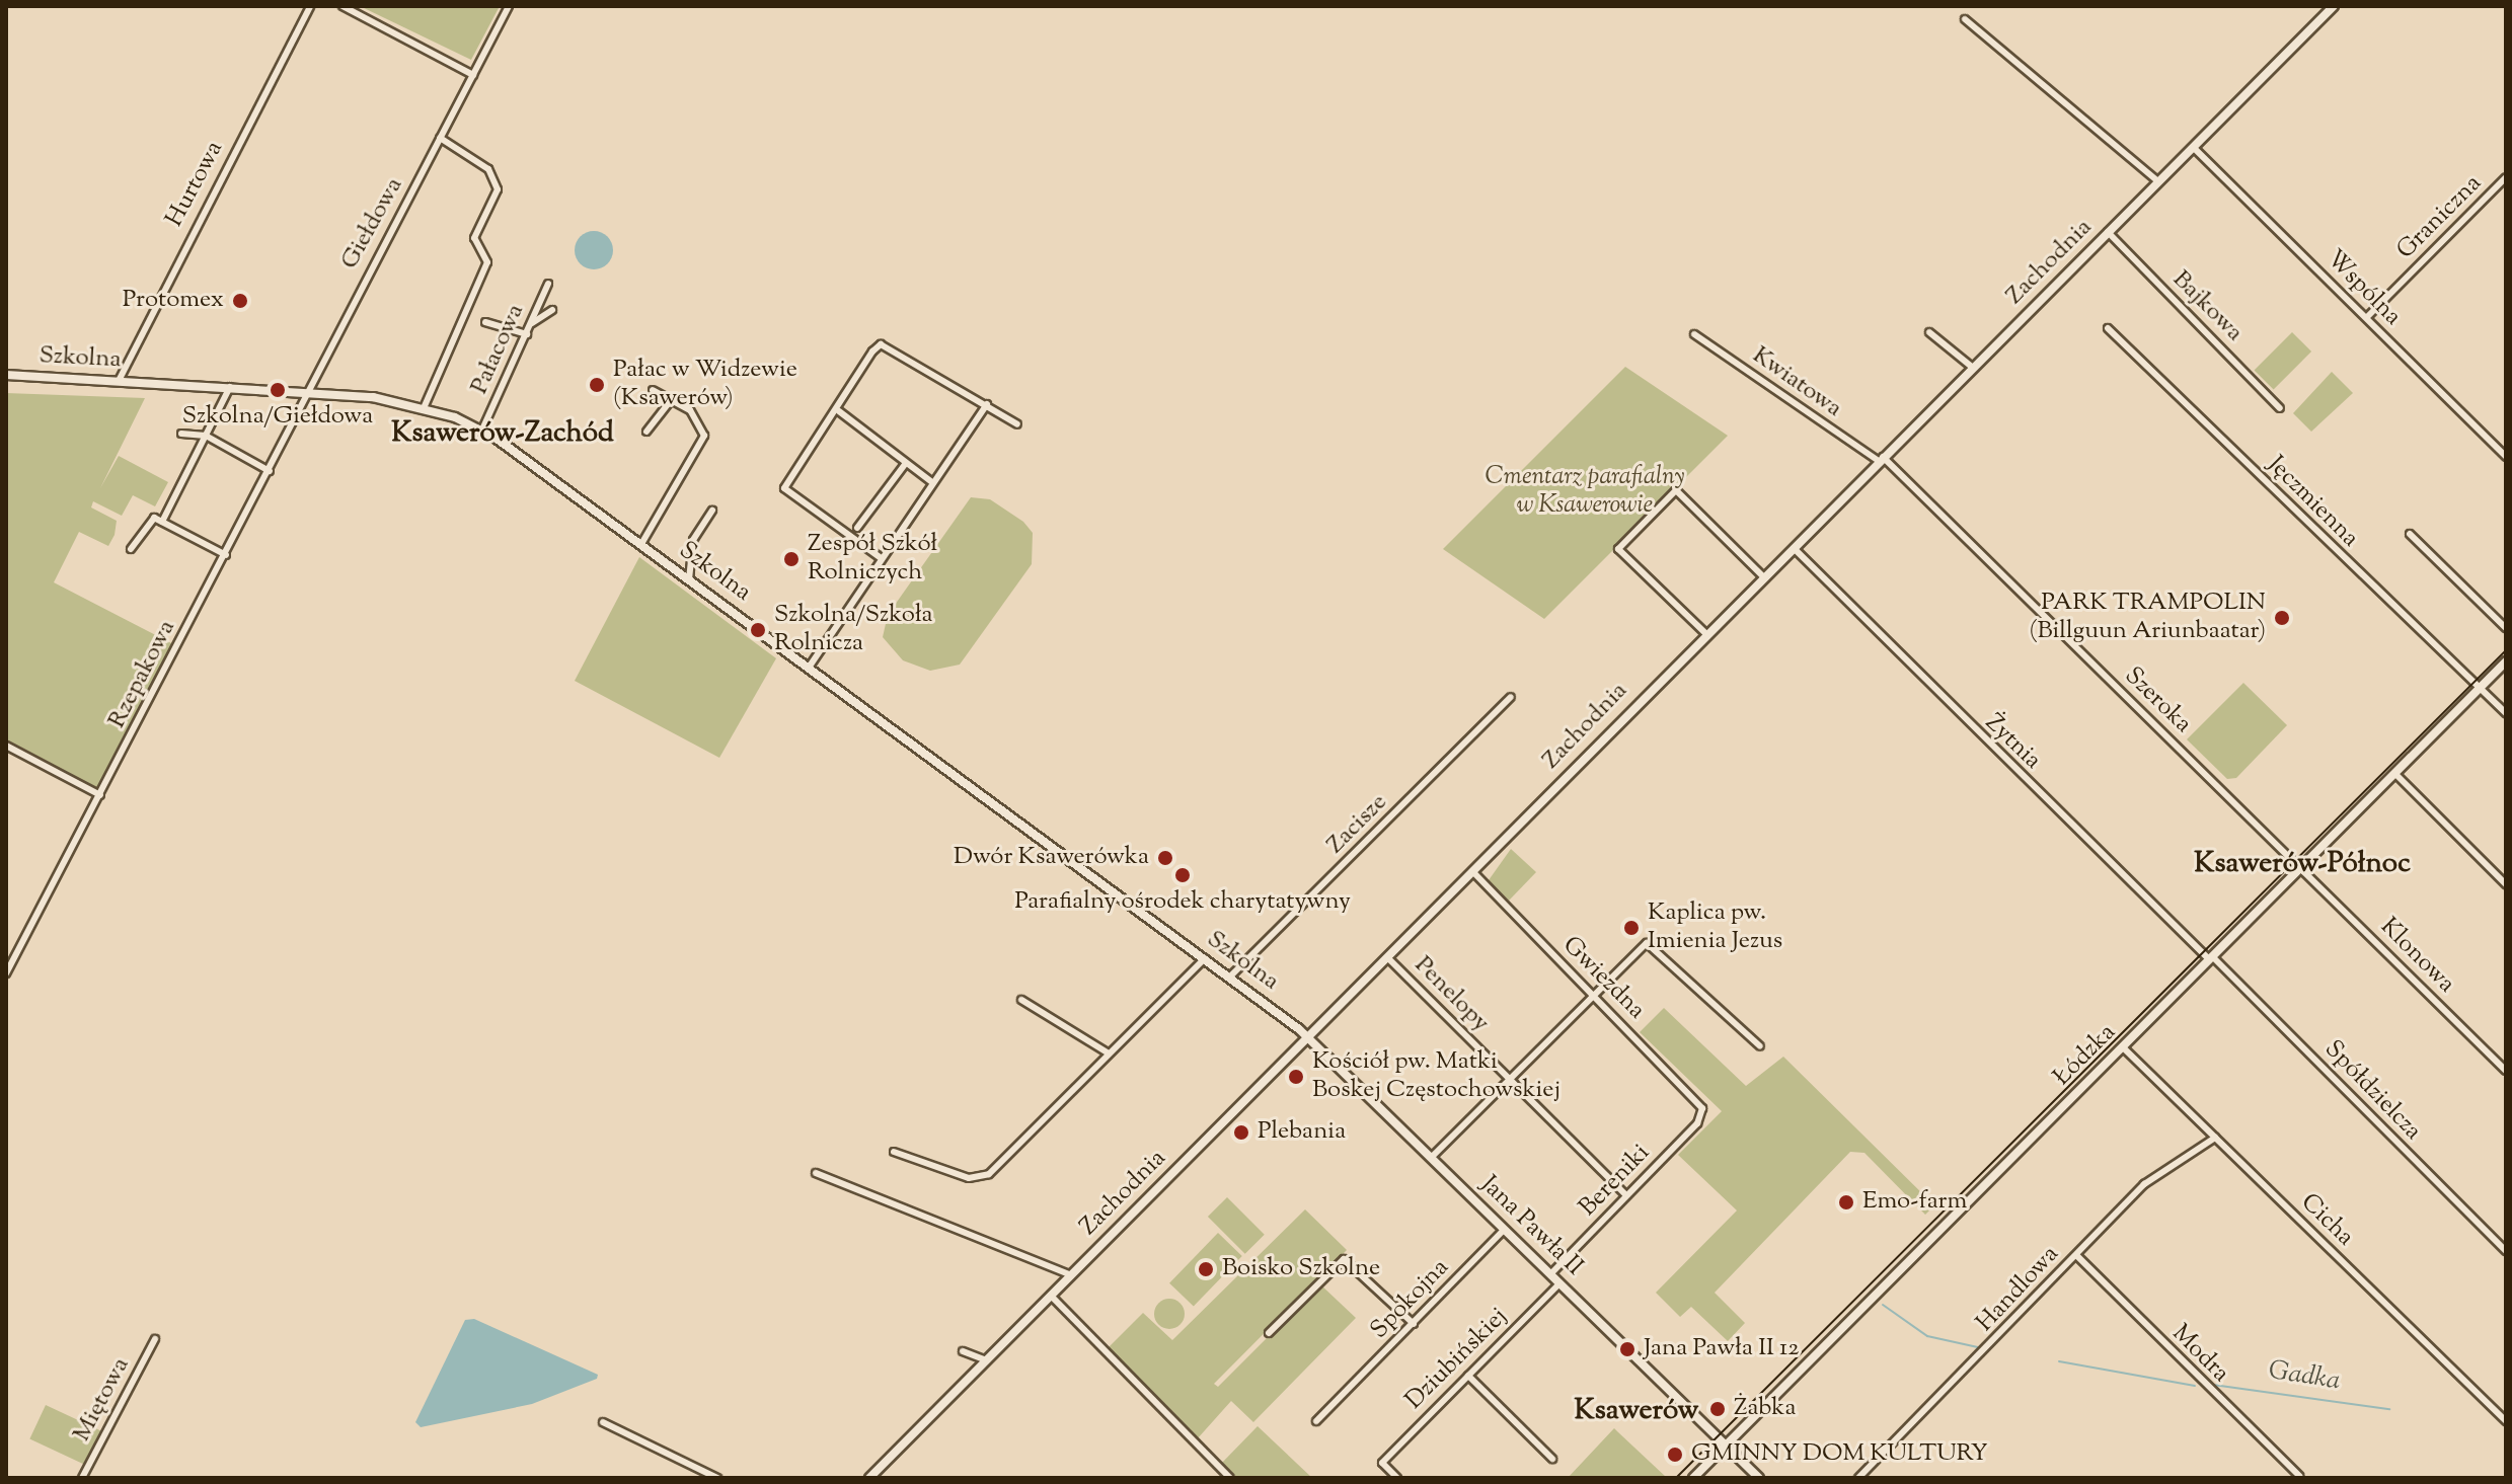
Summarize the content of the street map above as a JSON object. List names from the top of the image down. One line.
{"streets":{"street":["Hurtowa","Graniczna","Giełdowa","Zachodnia","Wspólna","Bajkowa","Pałacowa","Szkolna","Kwiatowa","Jęczmienna","Rzepakowa","Szeroka","Żytnia","Zacisze","Klonowa","Gwiezdna","Penelopy","Łódzka","Spółdzielcza","Bereniki","Cicha","Jana Pawła II","Handlowa","Spokojna","Modra","Dziubińskiej","Miętowa"]},"crossings":[["Hurtowa","Szkolna"],["Graniczna","Wspólna"],["Giełdowa","Szkolna"],["Giełdowa","Rzepakowa"],["Zachodnia","Wspólna"],["Zachodnia","Bajkowa"],["Zachodnia","Szkolna"],["Zachodnia","Kwiatowa"],["Zachodnia","Szeroka"],["Zachodnia","Żytnia"],["Zachodnia","Gwiezdna"],["Zachodnia","Penelopy"],["Zachodnia","Jana Pawła II"],["Pałacowa","Szkolna"],["Szkolna","Rzepakowa"],["Szkolna","Zacisze"],["Szkolna","Jana Pawła II"],["Kwiatowa","Szeroka"],["Jęczmienna","Łódzka"],["Szeroka","Klonowa"],["Szeroka","Łódzka"],["Żytnia","Łódzka"],["Żytnia","Spółdzielcza"],["Klonowa","Łódzka"],["Gwiezdna","Bereniki"],["Penelopy","Bereniki"],["Łódzka","Spółdzielcza"],["Łódzka","Cicha"],["Łódzka","Jana Pawła II"],["Bereniki","Jana Pawła II"],["Cicha","Handlowa"],["Jana Pawła II","Spokojna"],["Jana Pawła II","Dziubińskiej"],["Handlowa","Modra"]],"districts":["Ksawerów-Zachód","Ksawerów-Północ","Ksawerów"],"water":["Gadka"],"parks":["Cmentarz parafialny w Ksawerowie"],"places":["Protomex","Pałac w Widzewie (Ksawerów)","Szkolna/Giełdowa","Zespół Szkół Rolniczych","PARK TRAMPOLIN (Billguun Ariunbaatar)","Szkolna/Szkoła Rolnicza","Dwór Ksawerówka","Parafialny ośrodek charytatywny","Kaplica pw. Imienia Jezus","Kościół pw. Matki Boskej Częstochowskiej","Plebania","Emo-farm","Boisko Szkolne","Jana Pawła II 12","Żabka","GMINNY DOM KULTURY"]}
